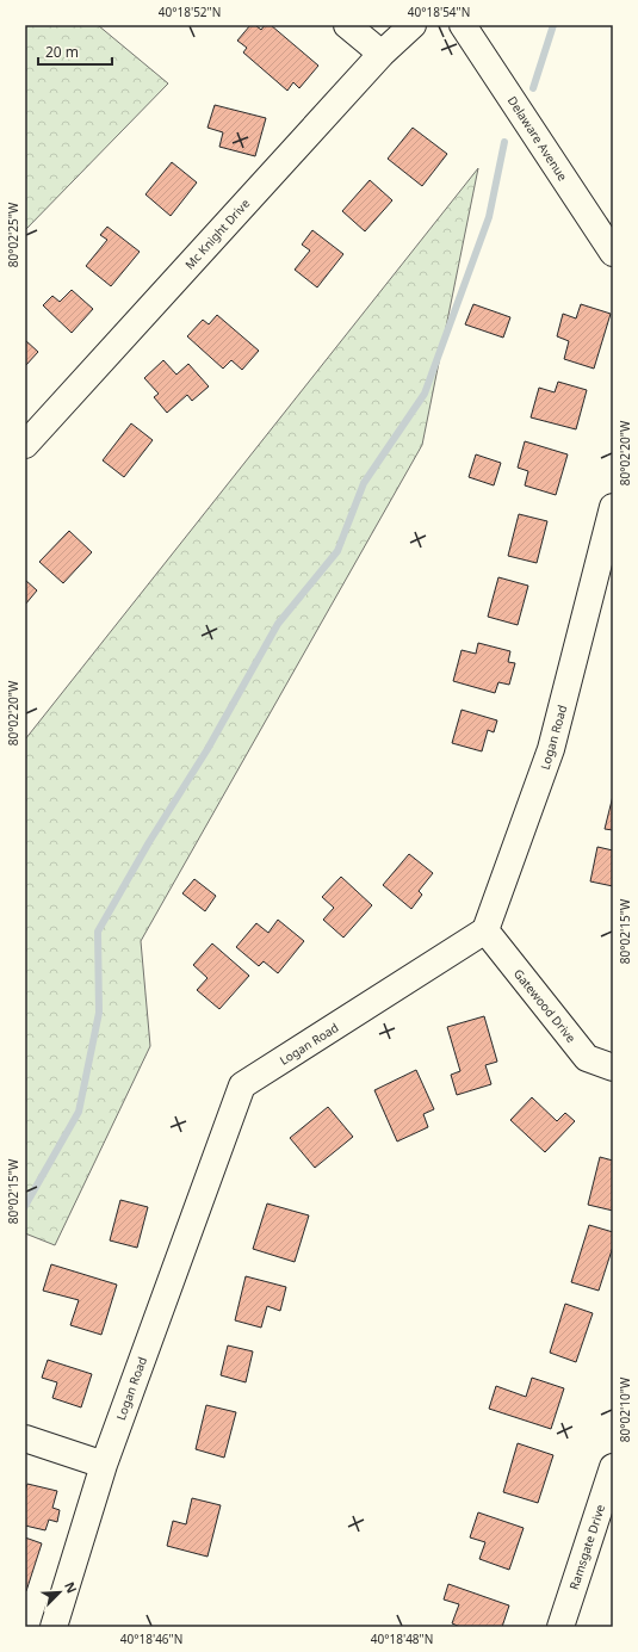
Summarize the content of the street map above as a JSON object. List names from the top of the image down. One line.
{"streets":{"street":["Delaware Avenue","Mc Knight Drive","Logan Road","Gatewood Drive","Ramsgate Drive"]},"crossings":[["Logan Road","Gatewood Drive"]],"scale_bar":"20 m","north":"top right","coordinates":["40°18'52\"N","40°18'54\"N","80°02'25\"W","80°02'20\"W","80°02'15\"W","80°02'10\"W","40°18'46\"N","40°18'48\"N"]}
